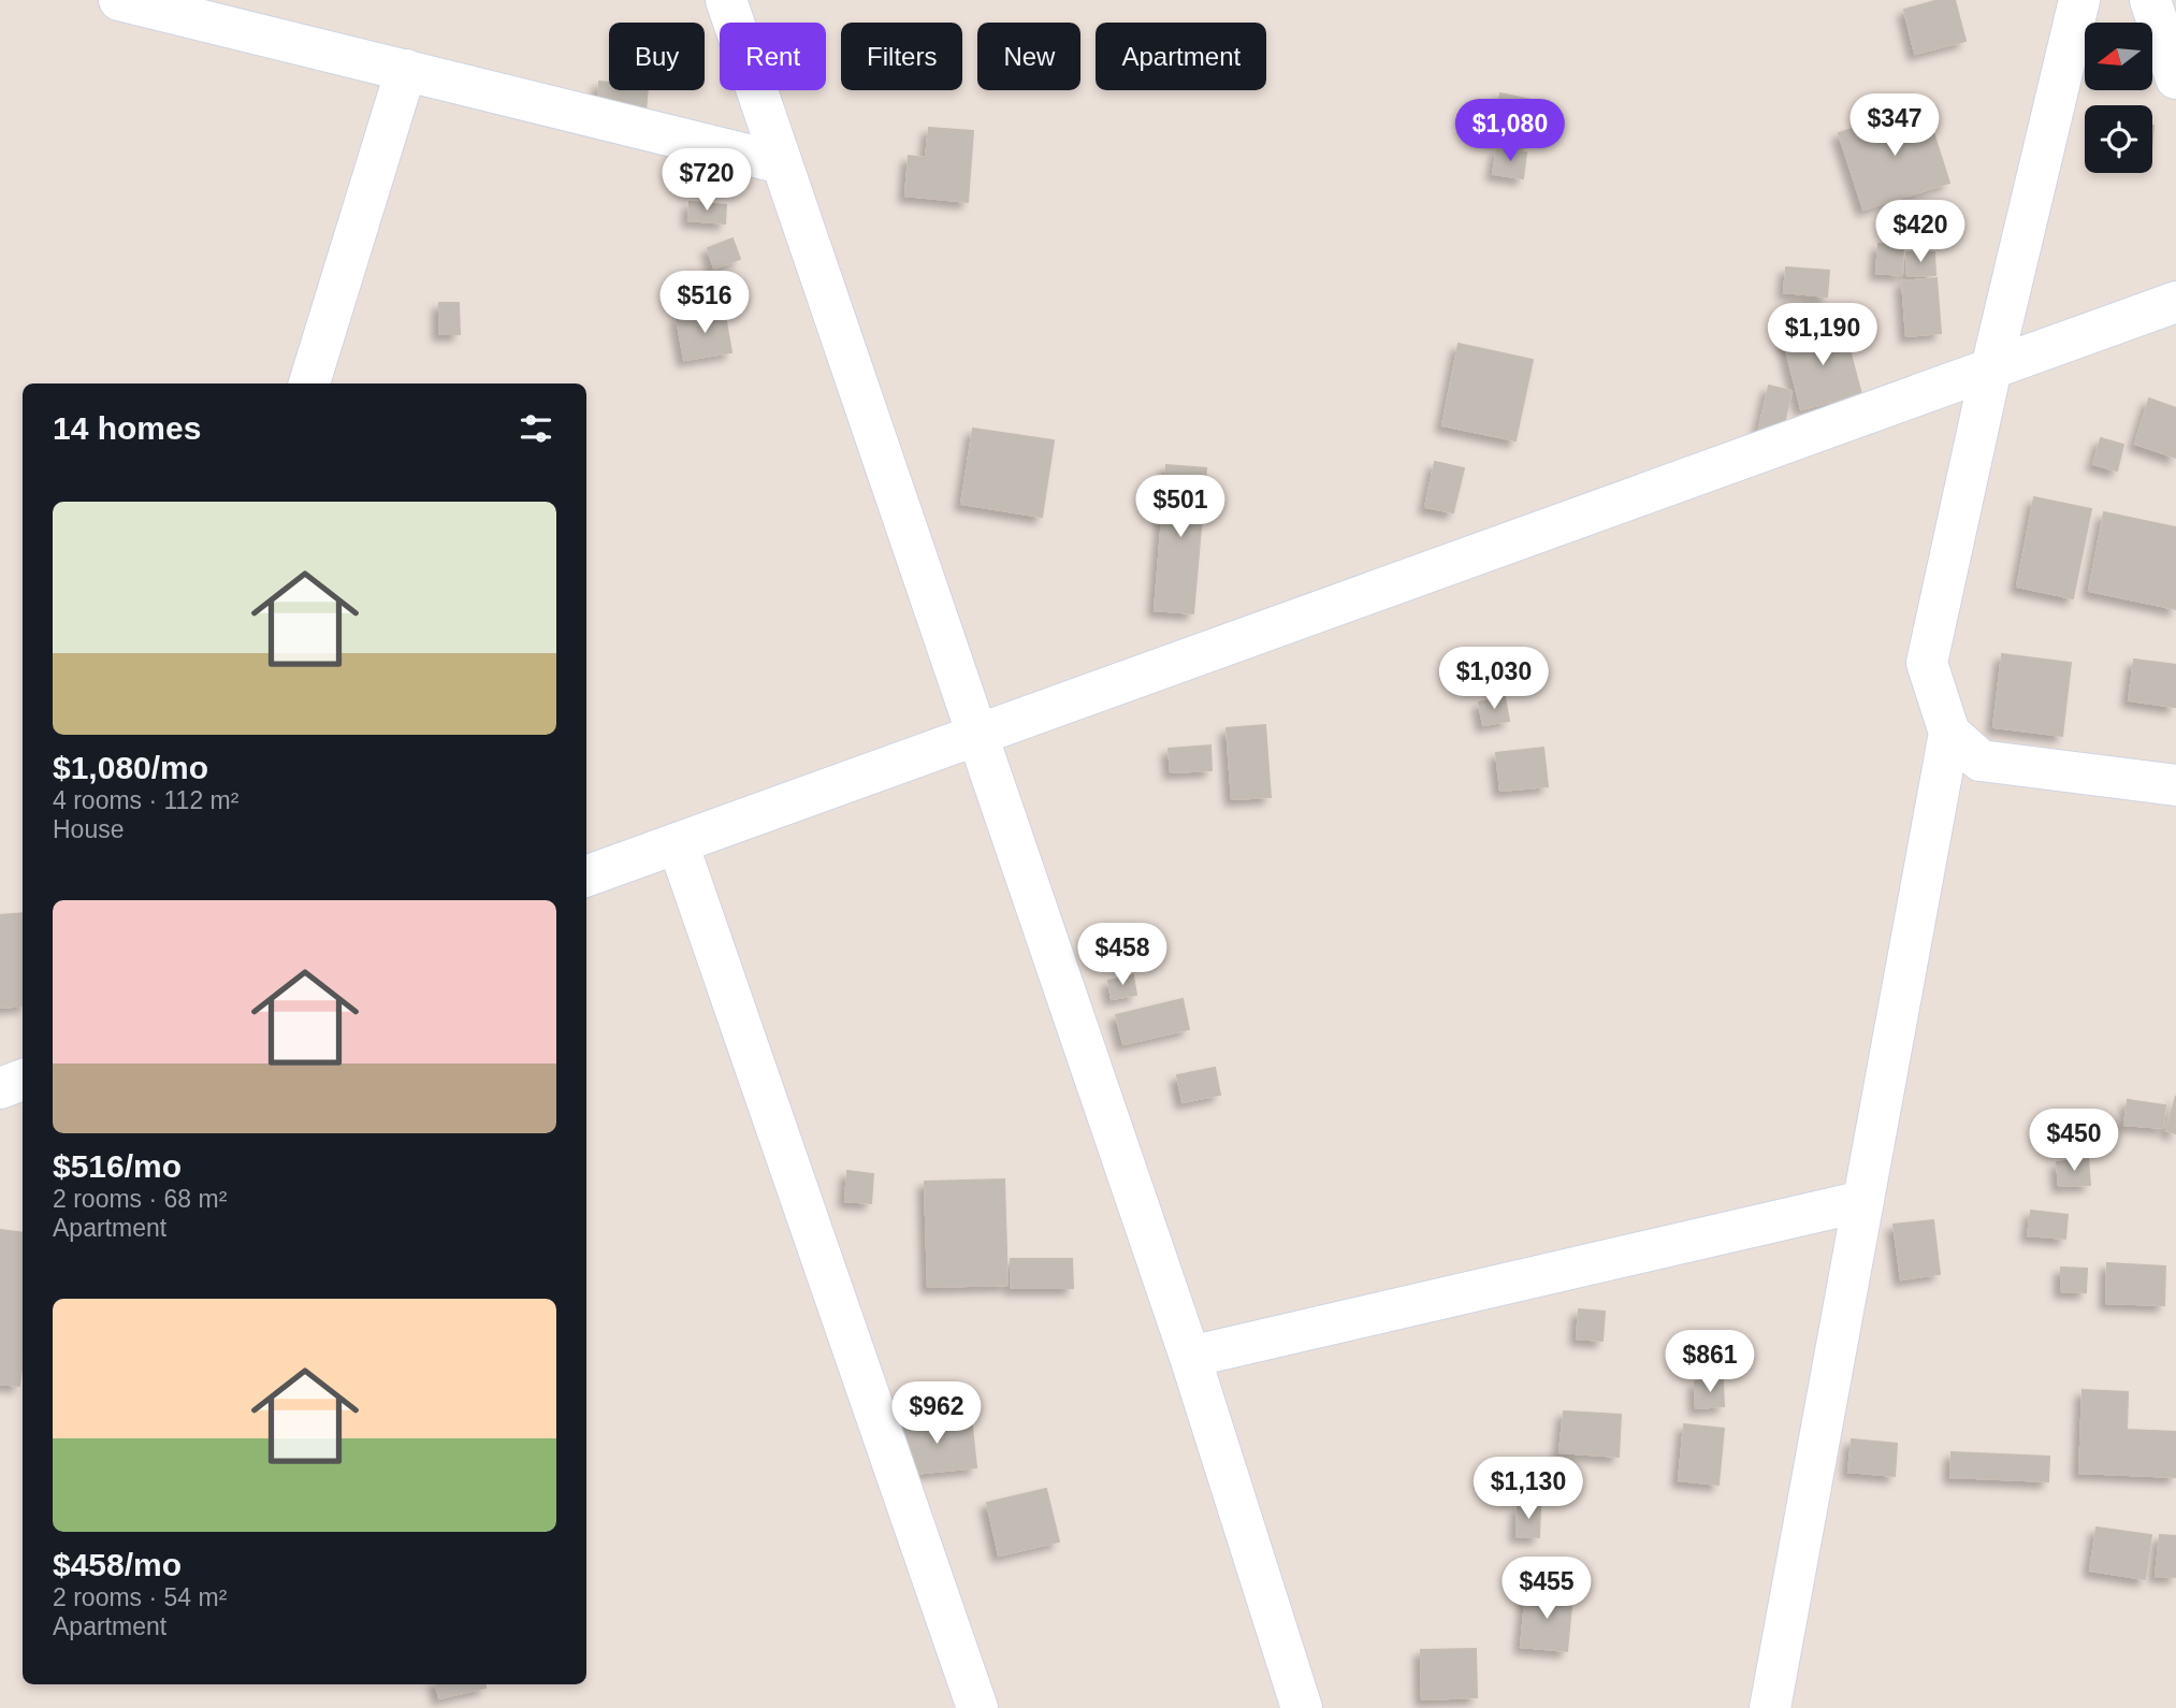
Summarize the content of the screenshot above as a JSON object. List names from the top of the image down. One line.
{"north":"left","page":{"chip":["Buy","Rent","Filters","New","Apartment"],"price":["$347","$1,080","$720","$420","$516","$1,190","$501","$1,030","$458","$450","$861","$962","$1,130","$455"],"heading":"14 homes","list":[{"name":"$1,080/mo","note":"4 rooms · 112 m² · House"},{"name":"$516/mo","note":"2 rooms · 68 m² · Apartment"},{"name":"$458/mo","note":"2 rooms · 54 m² · Apartment"}]}}
